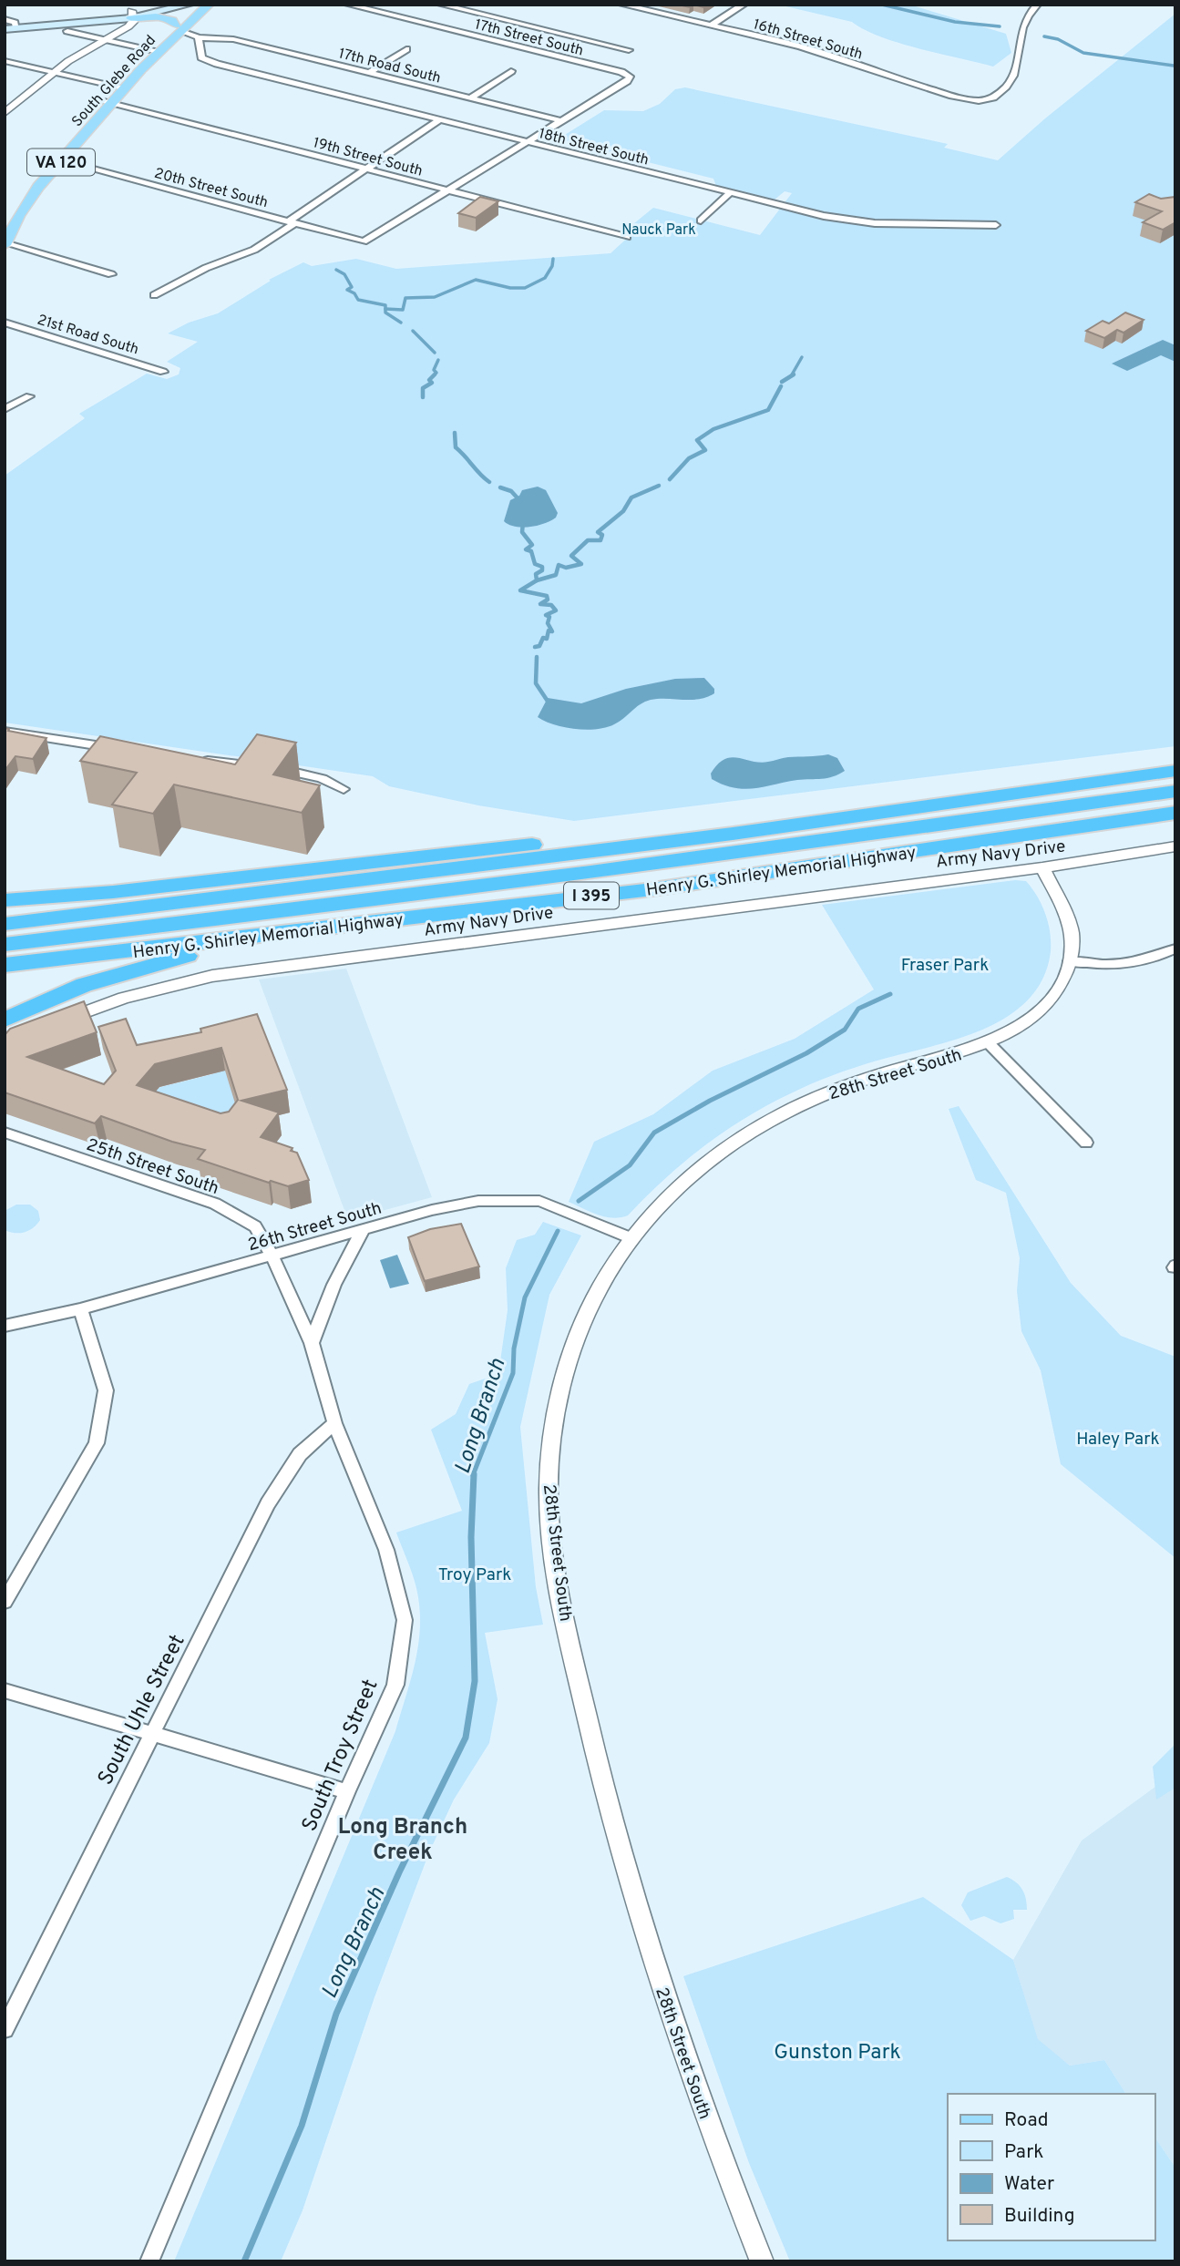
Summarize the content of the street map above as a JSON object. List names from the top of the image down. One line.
{"streets":{"highway":["Henry G. Shirley Memorial Highway","I 395"],"main road":["South Glebe Road","VA 120"],"street":["17th Street South","16th Street South","17th Road South","18th Street South","19th Street South","20th Street South","21st Road South","Army Navy Drive","28th Street South","25th Street South","26th Street South","South Uhle Street","South Troy Street"]},"crossings":[["17th Street South","17th Road South"],["17th Road South","South Glebe Road"],["South Glebe Road","19th Street South"],["South Glebe Road","20th Street South"],["19th Street South","20th Street South"],["Army Navy Drive","28th Street South"],["28th Street South","26th Street South"],["25th Street South","26th Street South"],["25th Street South","South Troy Street"],["26th Street South","South Troy Street"],["South Uhle Street","South Troy Street"]],"districts":["Long Branch Creek"],"water":["Long Branch"],"parks":["Nauck Park","Fraser Park","Haley Park","Troy Park","Gunston Park"],"legend":["Road","Park","Water","Building"]}
